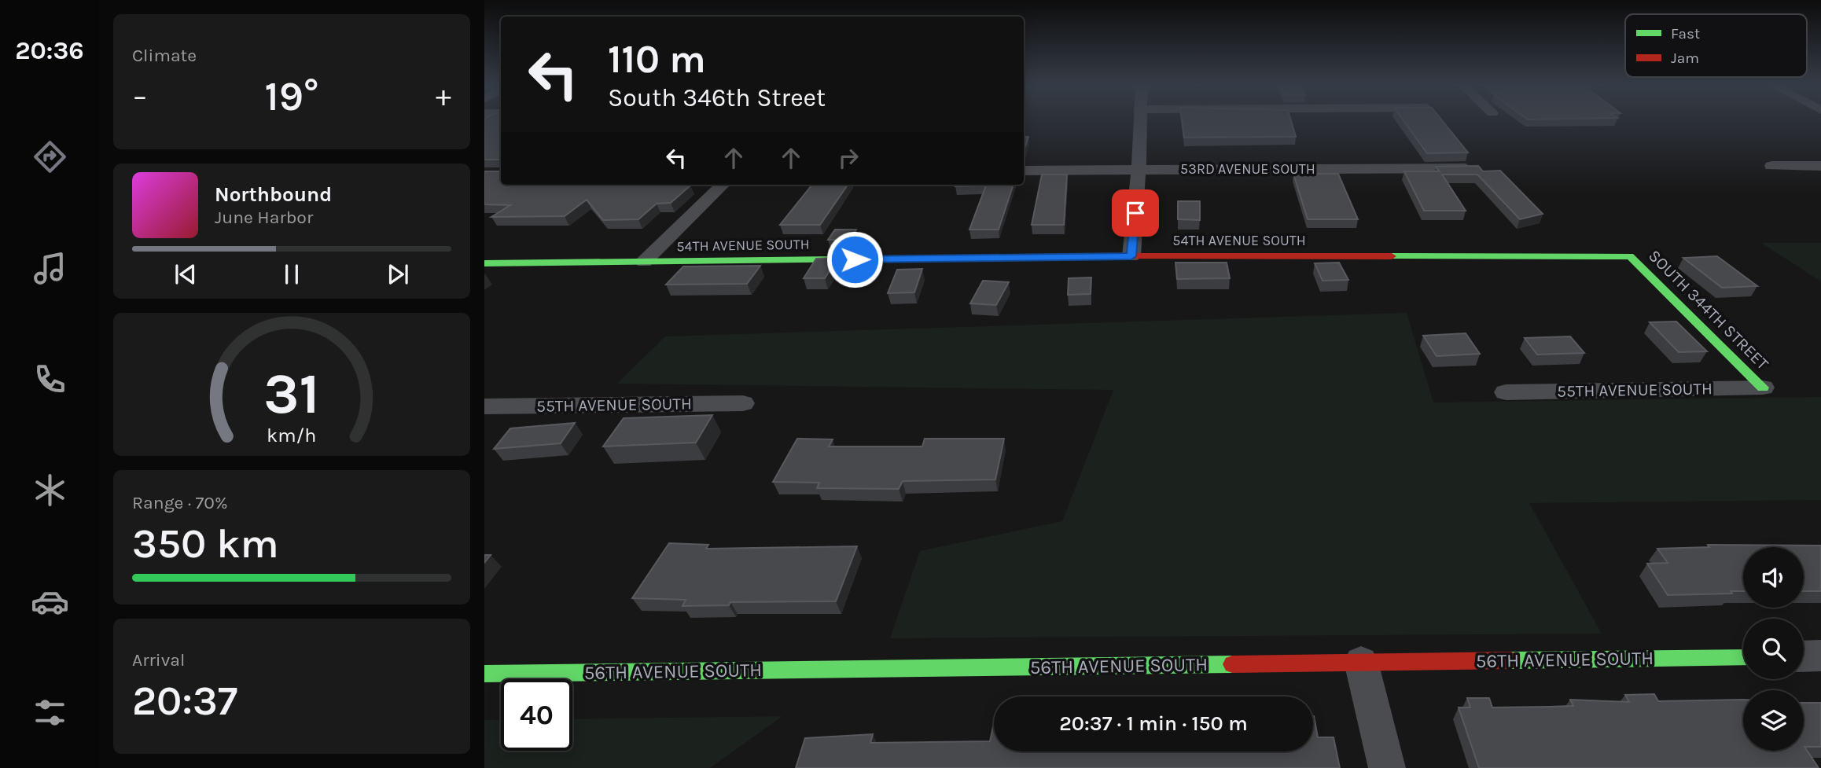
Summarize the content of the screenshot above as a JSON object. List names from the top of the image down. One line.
{"streets":{"street":["53RD AVENUE SOUTH","54TH AVENUE SOUTH","SOUTH 344TH STREET","55TH AVENUE SOUTH","56TH AVENUE SOUTH"]},"crossings":[["54TH AVENUE SOUTH","SOUTH 344TH STREET"],["SOUTH 344TH STREET","55TH AVENUE SOUTH"]],"legend":["Fast","Jam"],"page":{"tabs":"20:36","tile":["Climate",["Range · 70%","350 km"],["Arrival","20:37"]],"turn":["110 m","South 346th Street"],"heat":["−","19°","+"],"song":["Northbound","June Harbor"],"limit":"40","trip":"20:37 · 1 min · 150 m","gauge":["31","km/h"]}}
